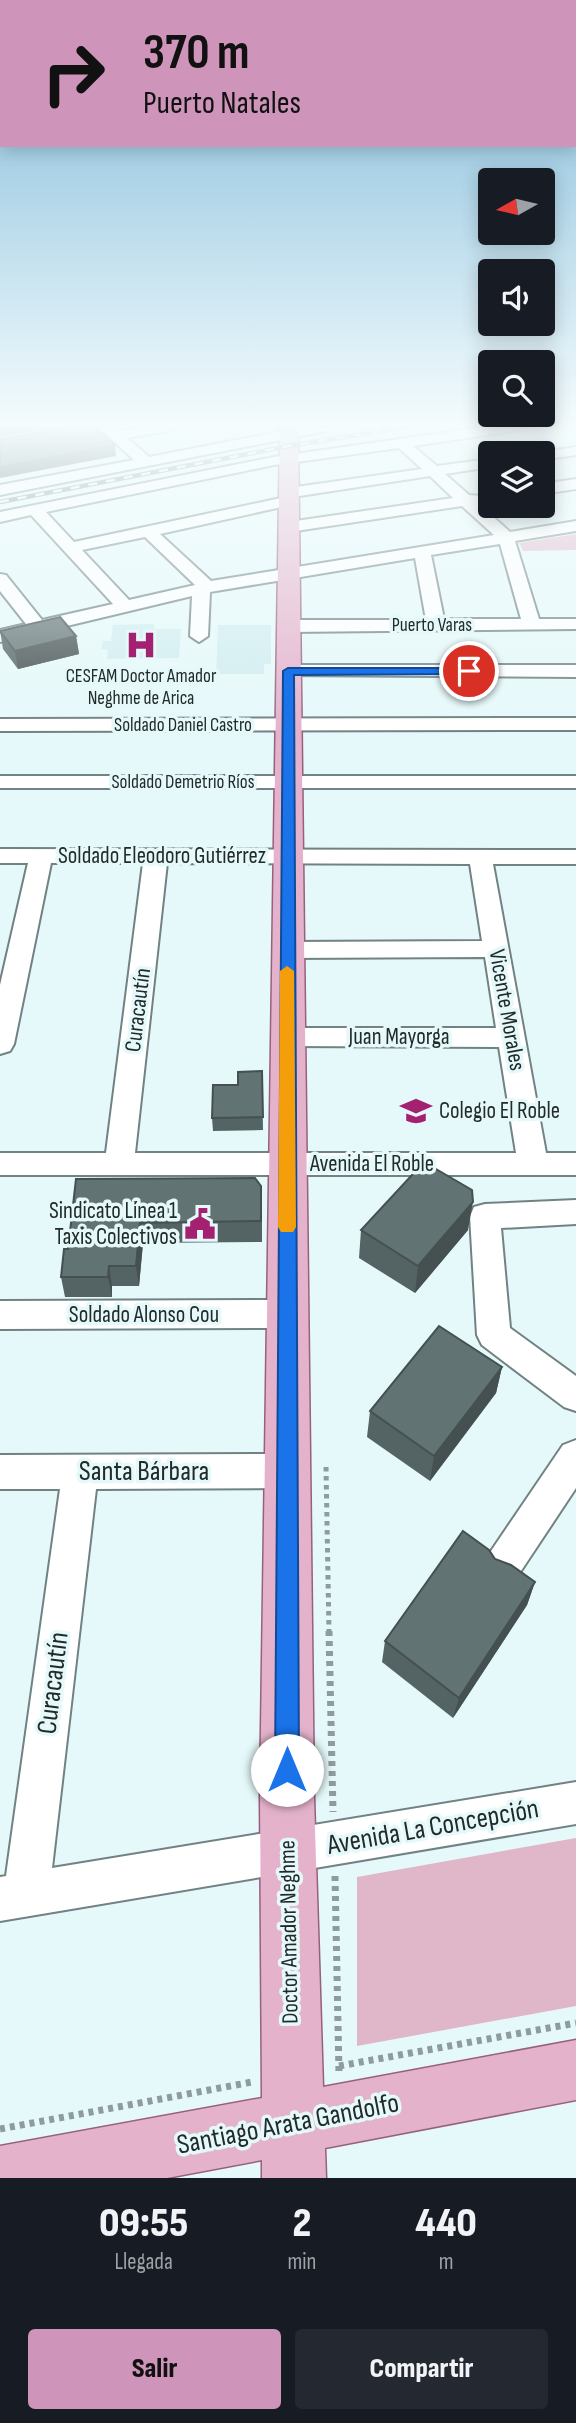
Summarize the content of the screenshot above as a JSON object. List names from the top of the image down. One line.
{"streets":{"main road":["Doctor Amador Neghme","Santiago Arata Gandolfo"],"street":["Puerto Varas","Soldado Daniel Castro","Soldado Demetrio Ríos","Soldado Eleodoro Gutiérrez","Curacautín","Vicente Morales","Juan Mayorga","Avenida El Roble","Soldado Alonso Cou","Santa Bárbara","Avenida La Concepción"]},"crossings":[["Puerto Varas","Doctor Amador Neghme"],["Soldado Daniel Castro","Doctor Amador Neghme"],["Soldado Demetrio Ríos","Doctor Amador Neghme"],["Soldado Eleodoro Gutiérrez","Curacautín"],["Soldado Eleodoro Gutiérrez","Vicente Morales"],["Soldado Eleodoro Gutiérrez","Doctor Amador Neghme"],["Curacautín","Avenida El Roble"],["Curacautín","Santa Bárbara"],["Curacautín","Avenida La Concepción"],["Vicente Morales","Juan Mayorga"],["Vicente Morales","Avenida El Roble"],["Juan Mayorga","Doctor Amador Neghme"],["Avenida El Roble","Doctor Amador Neghme"],["Soldado Alonso Cou","Doctor Amador Neghme"],["Santa Bárbara","Doctor Amador Neghme"],["Avenida La Concepción","Doctor Amador Neghme"],["Doctor Amador Neghme","Santiago Arata Gandolfo"]],"places":{"hospital":["CESFAM Doctor Amador Neghme de Arica"],"school or university":["Colegio El Roble"],"public building":["Sindicato Línea 1 Taxis Colectivos"]},"north":"left","page":{"turn":["370 m","Puerto Natales"],"eta":["09:55","Llegada","2","min","440","m"],"buttons":["Salir","Compartir"]}}
